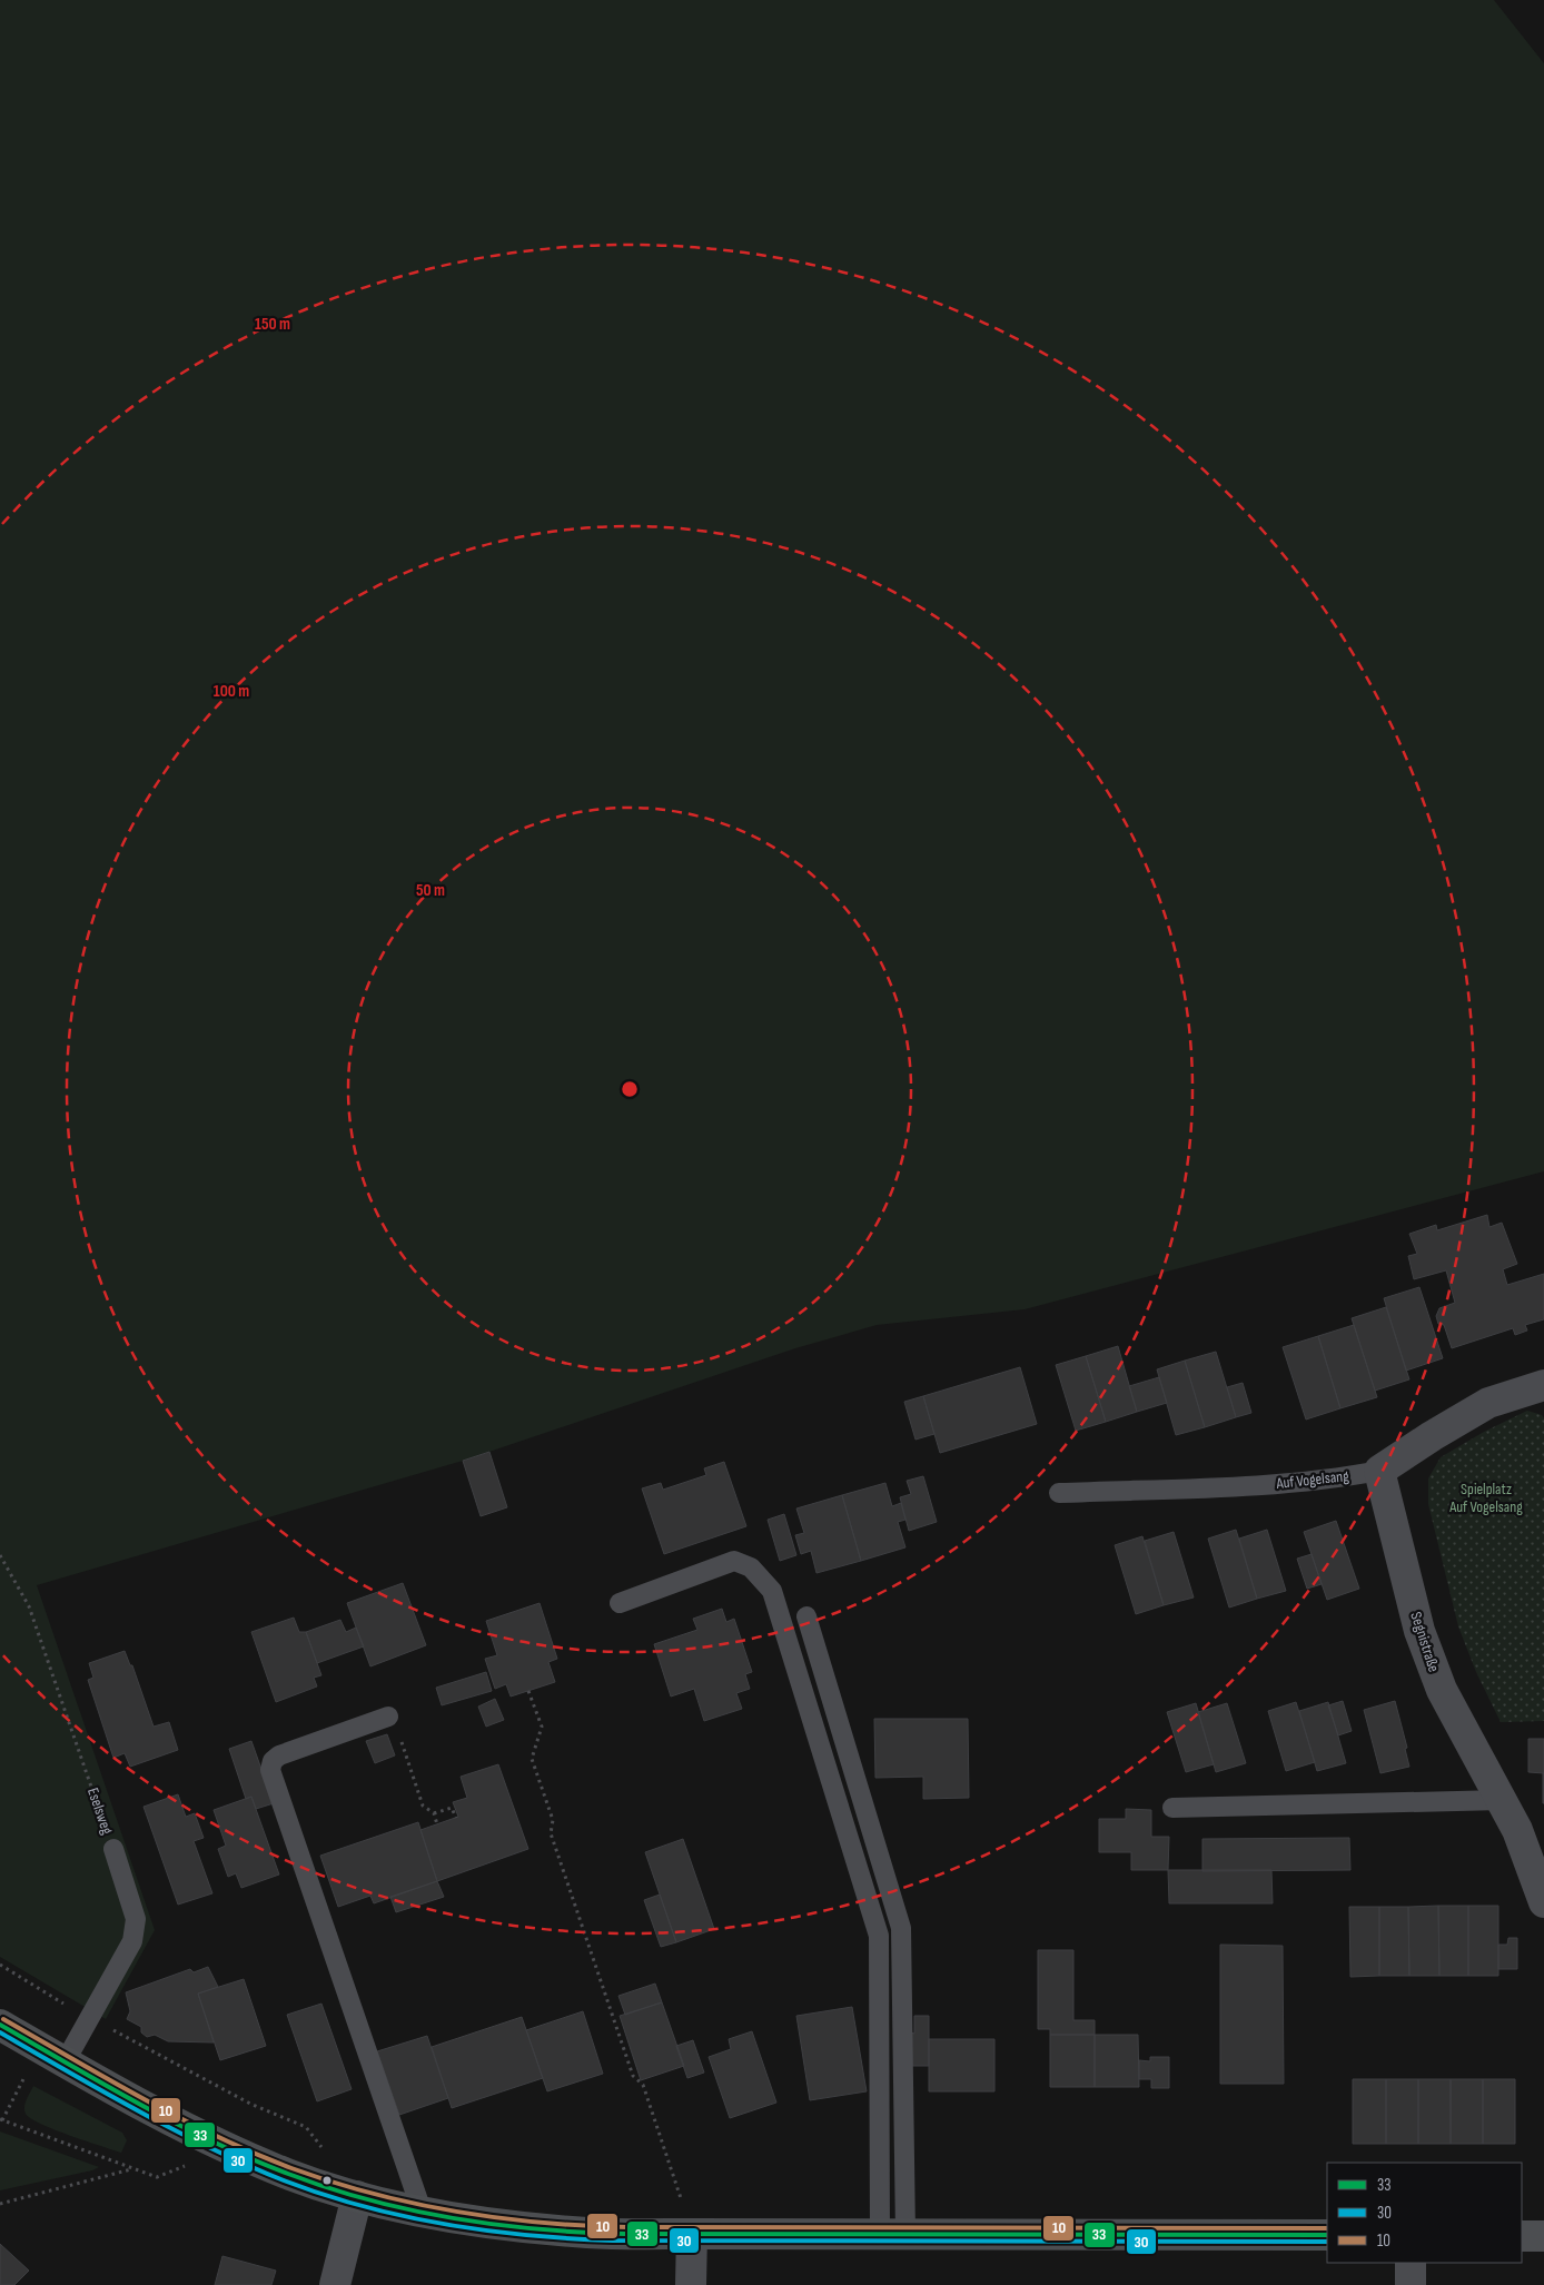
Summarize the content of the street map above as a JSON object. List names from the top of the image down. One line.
{"streets":{"street":["Auf Vogelsang","Segnistraße"],"lane":["Eselsweg"]},"crossings":[["Auf Vogelsang","Segnistraße"]],"parks":["Spielplatz Auf Vogelsang"],"lines":["transit line 10","transit line 33","transit line 30"],"legend":["33","30","10"],"rings":["150 m","100 m","50 m"]}
